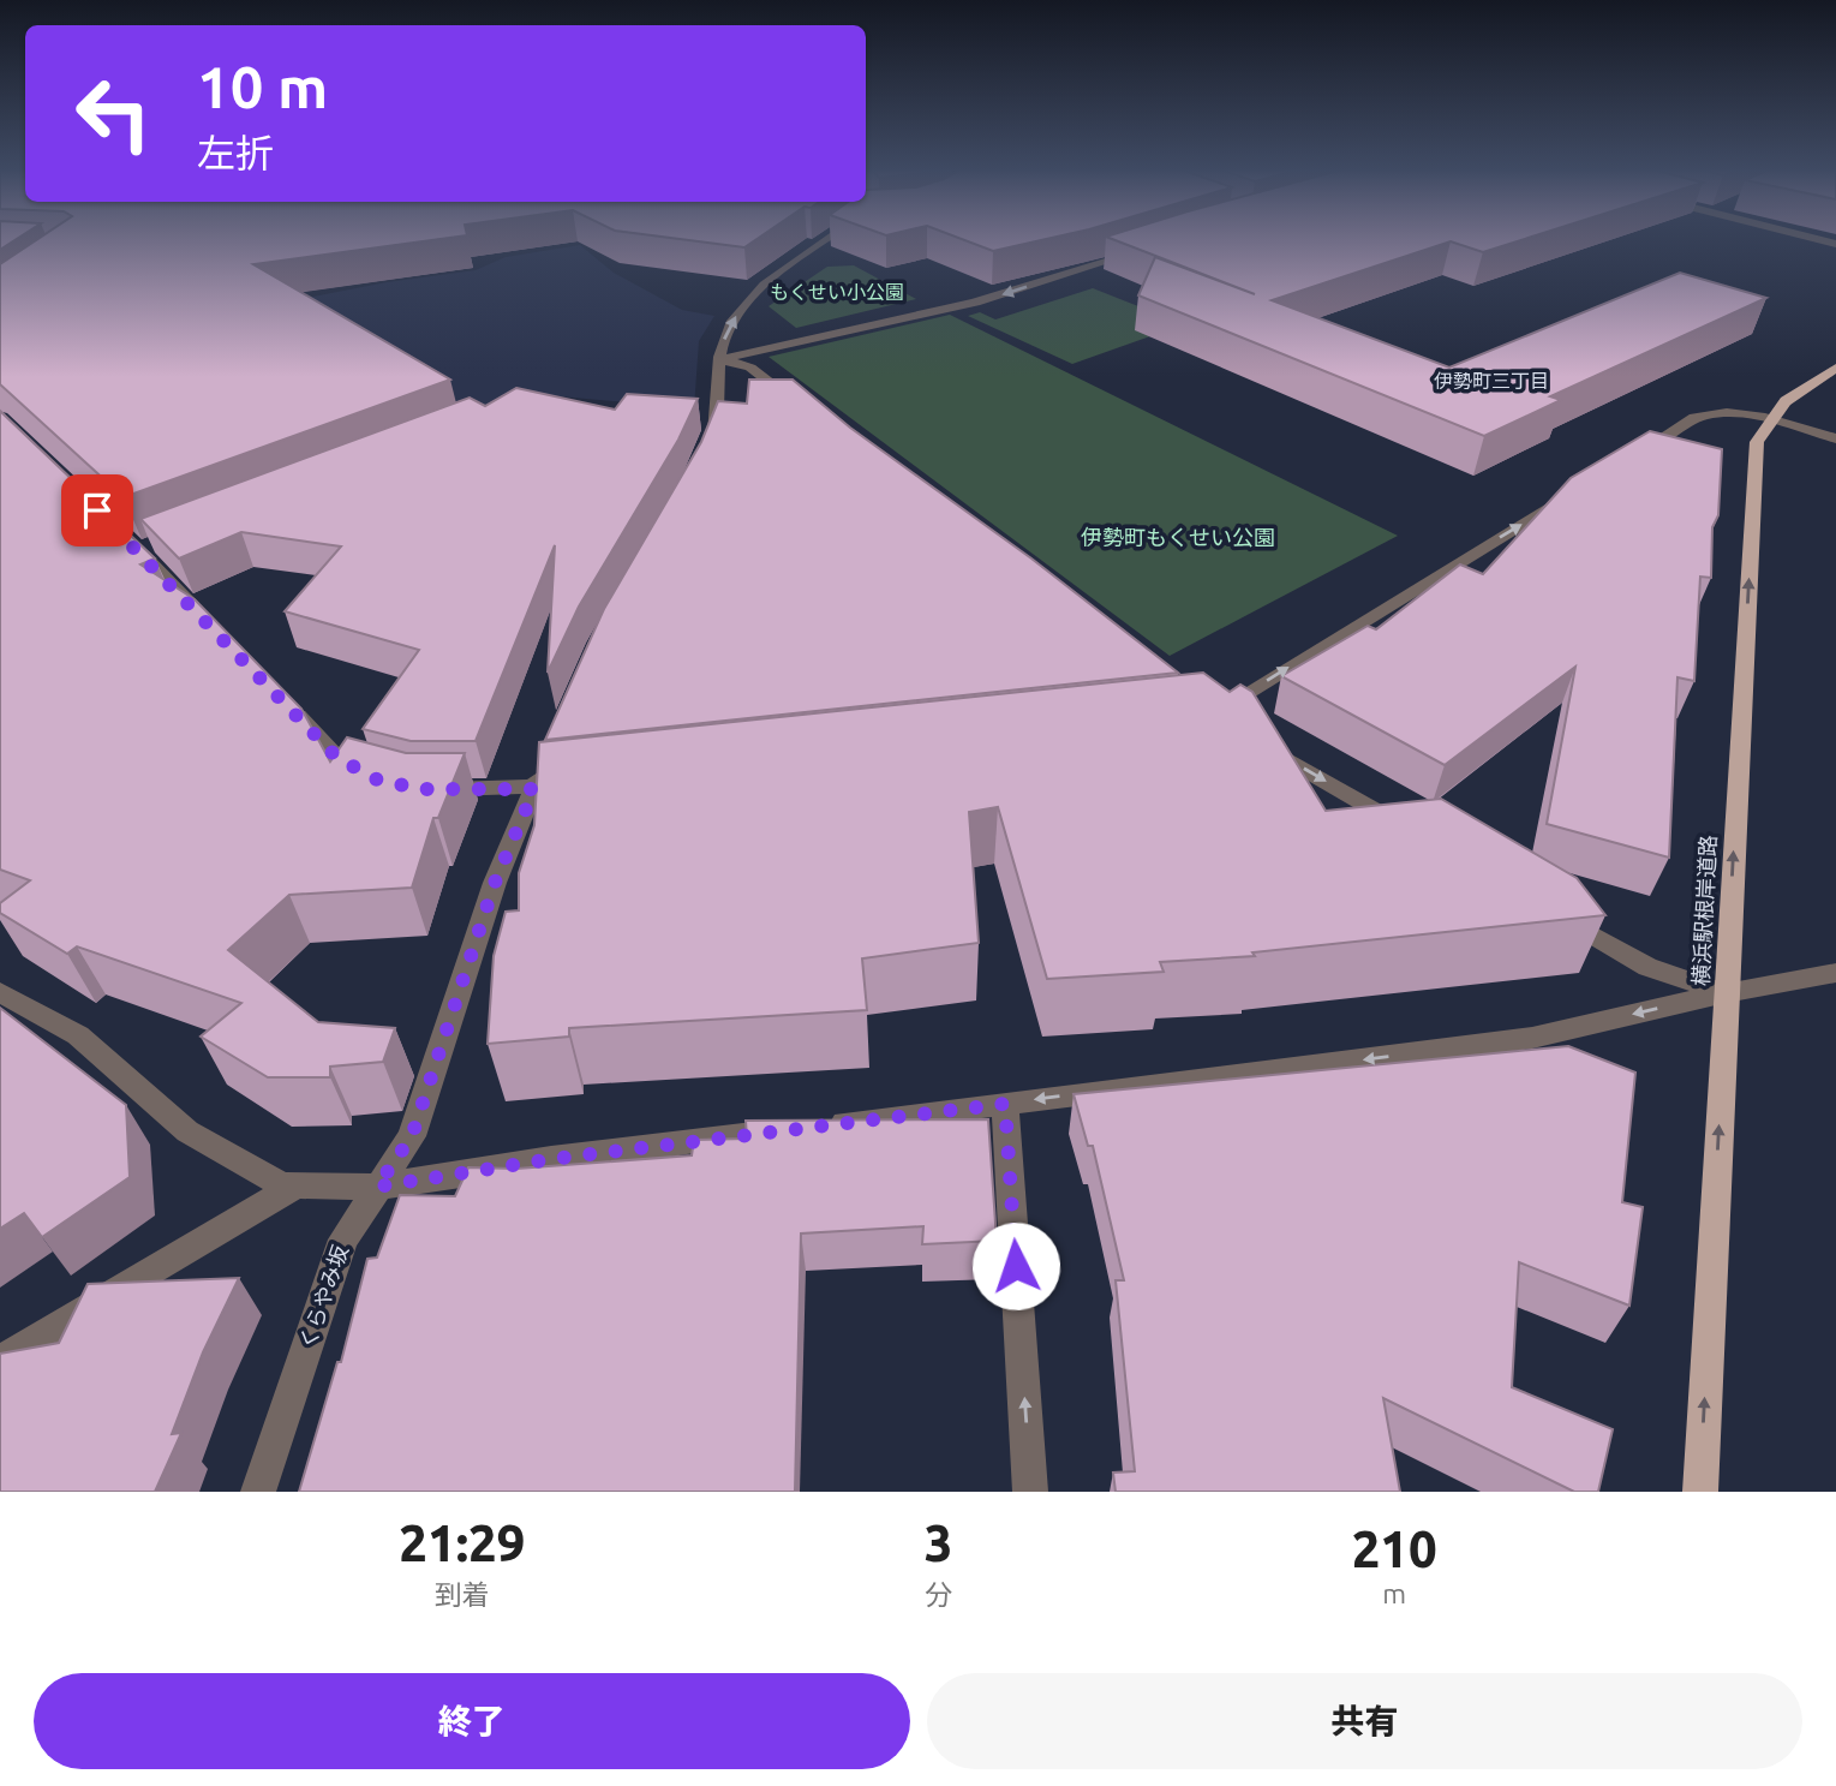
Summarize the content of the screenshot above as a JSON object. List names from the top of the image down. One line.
{"streets":{"main road":["横浜駅根岸道路"],"street":["くらやみ坂"]},"one_way":["横浜駅根岸道路"],"districts":["伊勢町三丁目"],"parks":["もくせい小公園","伊勢町もくせい公園"],"page":{"turn":["10 m","左折"],"eta":["21:29","到着","3","分","210","m"],"buttons":["終了","共有"]}}
